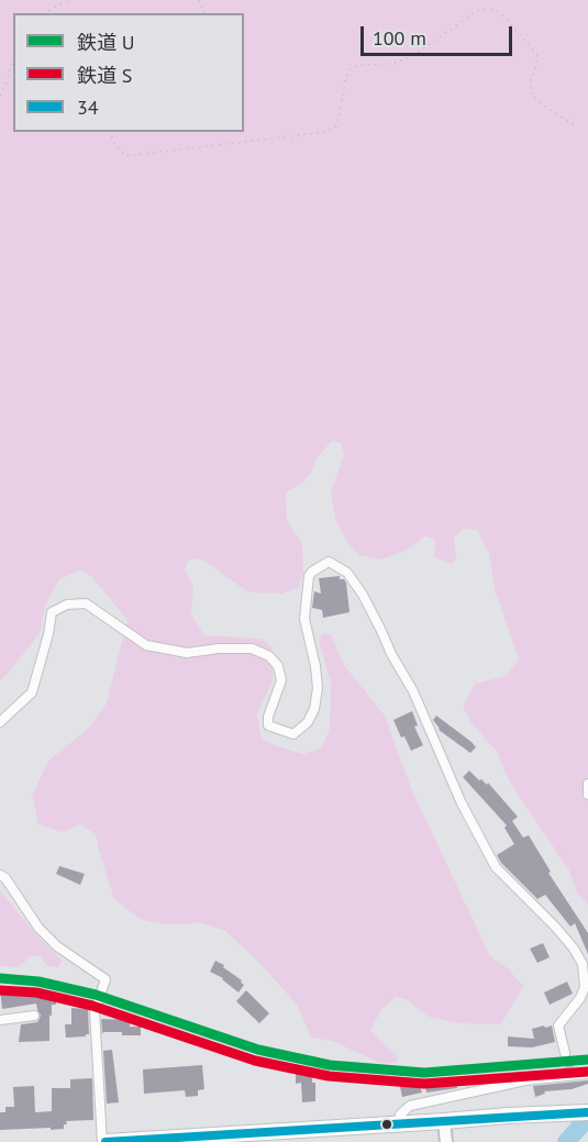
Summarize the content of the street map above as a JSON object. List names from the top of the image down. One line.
{"lines":["rail line U","rail line S","transit line 34"],"legend":["鉄道 U","鉄道 S","34"],"scale_bar":"100 m"}
